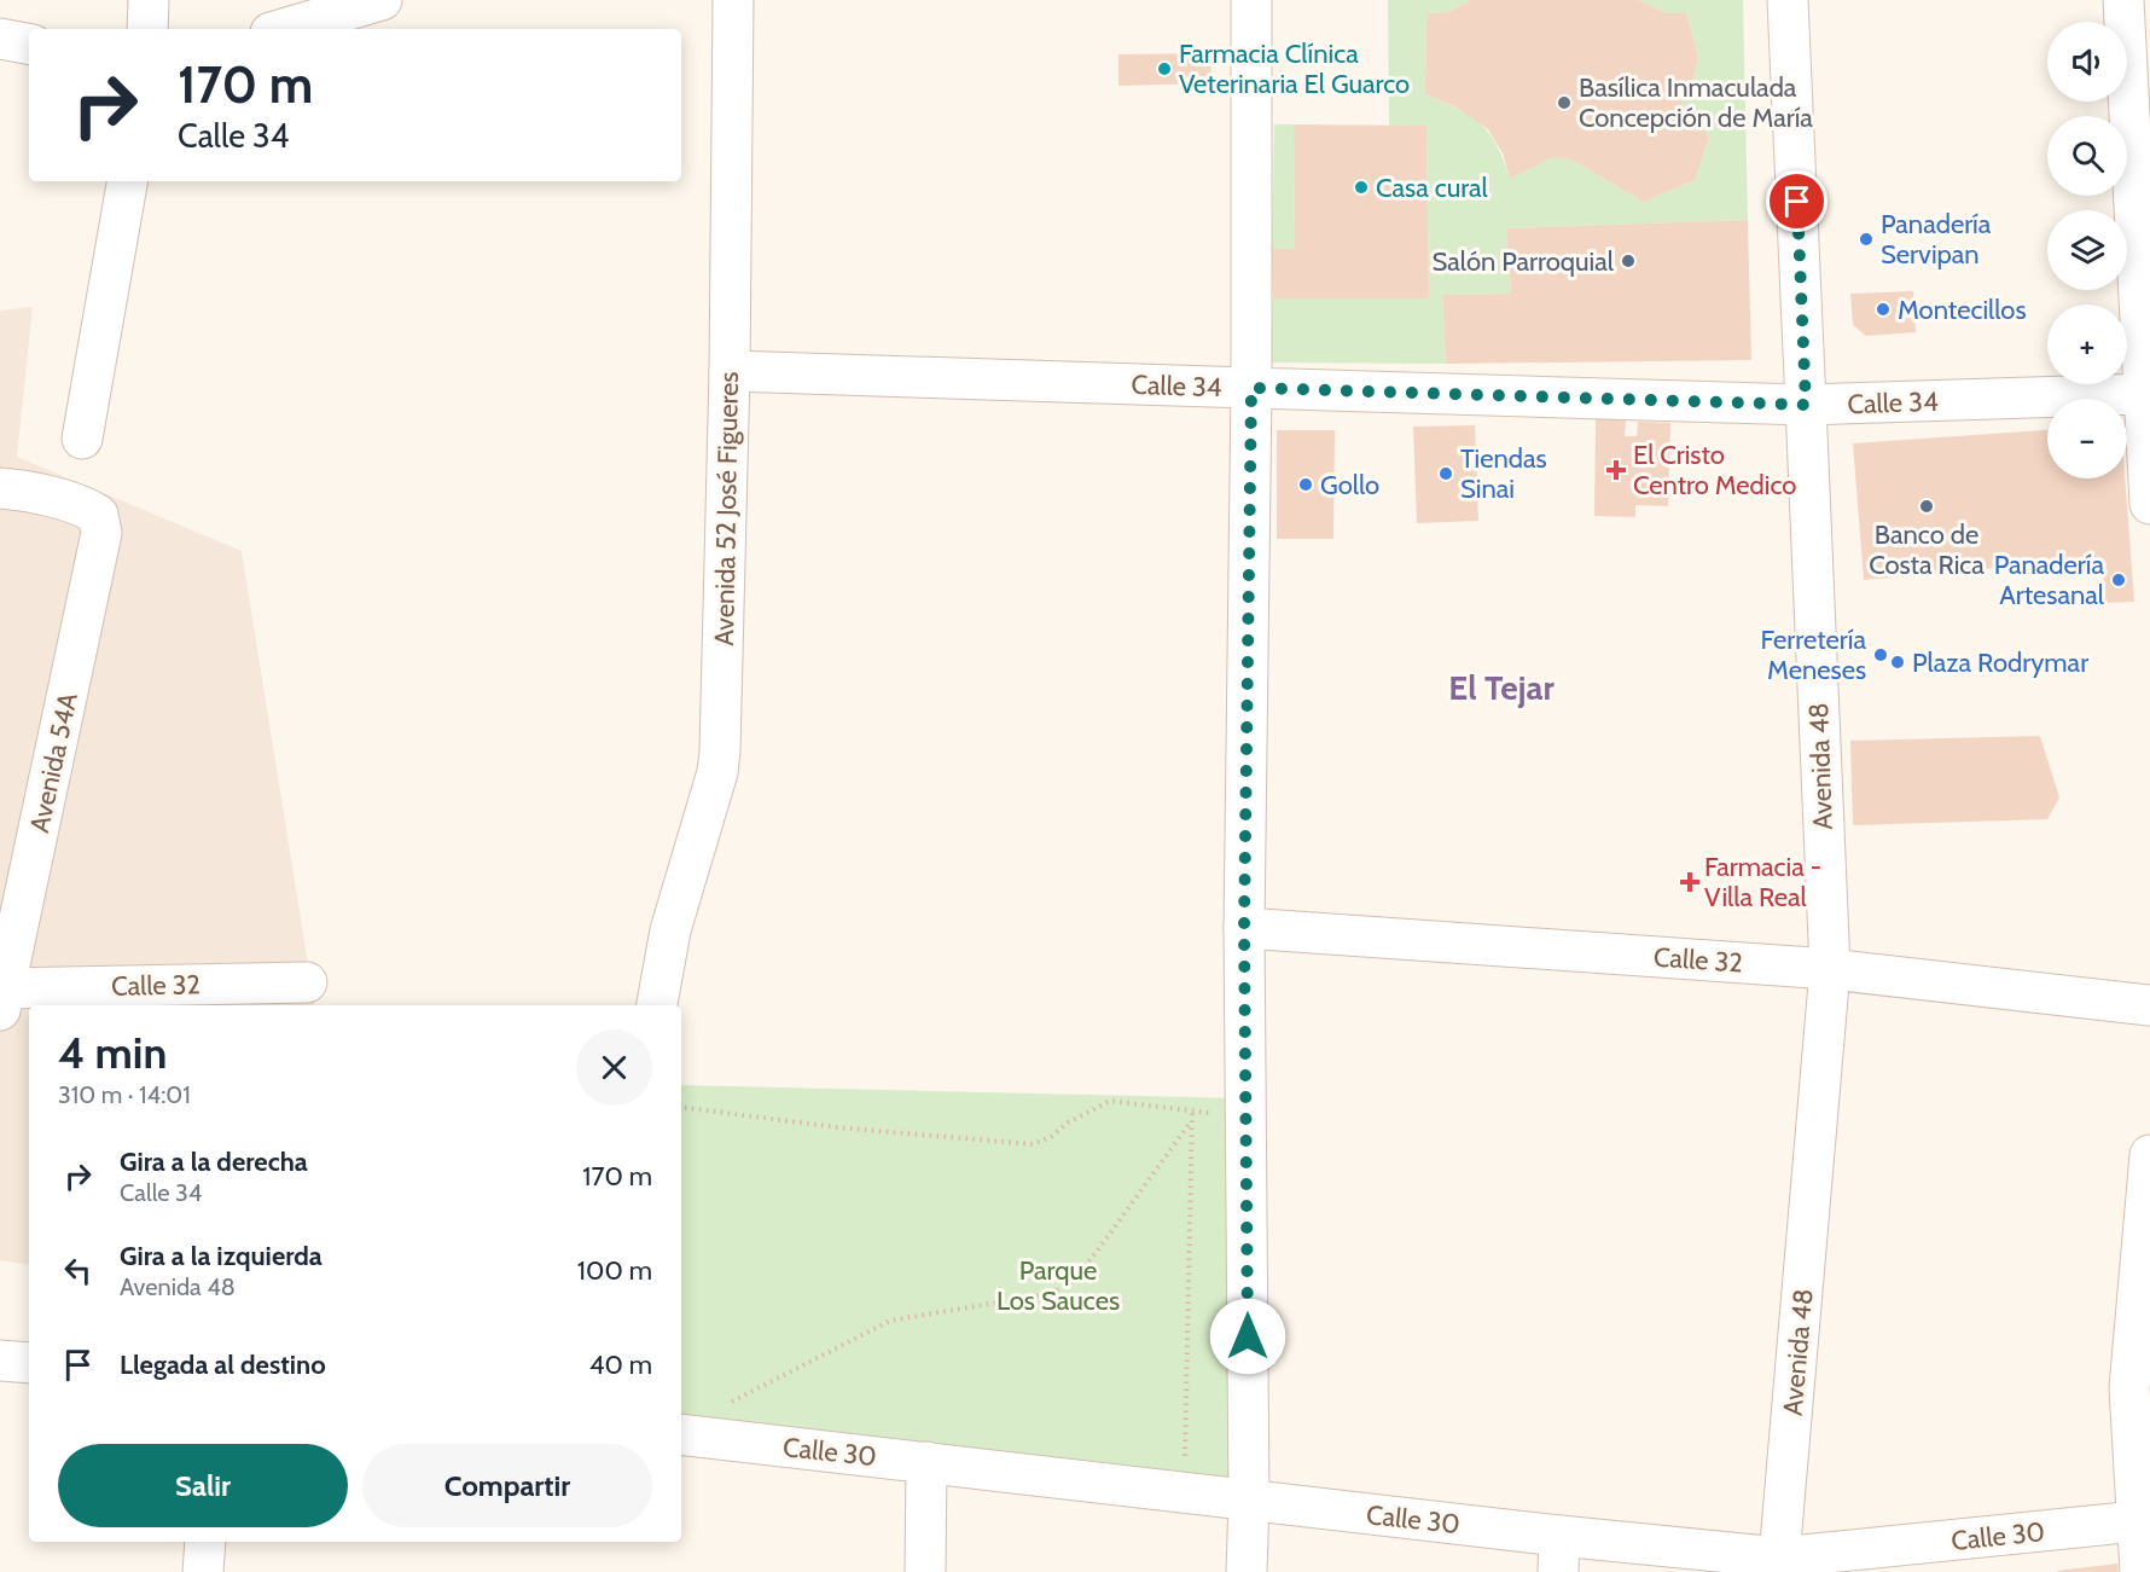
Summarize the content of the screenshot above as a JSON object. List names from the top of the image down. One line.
{"streets":{"street":["Calle 34","Avenida 52 José Figueres","Avenida 54A","Avenida 48","Calle 32","Calle 30"]},"crossings":[["Calle 34","Avenida 52 José Figueres"],["Calle 34","Avenida 48"],["Avenida 54A","Calle 32"],["Avenida 48","Calle 32"],["Avenida 48","Calle 30"]],"districts":["El Tejar"],"parks":["Parque Los Sauces"],"places":{"other":["Farmacia Clínica Veterinaria El Guarco","Basílica Inmaculada Concepción de María","Casa cural","Panadería Servipan","Salón Parroquial","Montecillos","Tiendas Sinai","Gollo","Banco de Costa Rica","Panadería Artesanal","Ferretería Meneses","Plaza Rodrymar"],"health":["El Cristo Centro Medico","Farmacia - Villa Real"]},"page":{"map_buttons":["+","−"],"turn":["170 m","Calle 34"],"heading":["4 min","310 m · 14:01"],"list":[{"name":"Gira a la derecha","note":"Calle 34","value":"170 m"},{"name":"Gira a la izquierda","note":"Avenida 48","value":"100 m"},{"name":"Llegada al destino","value":"40 m"}],"buttons":["Salir","Compartir"]}}
